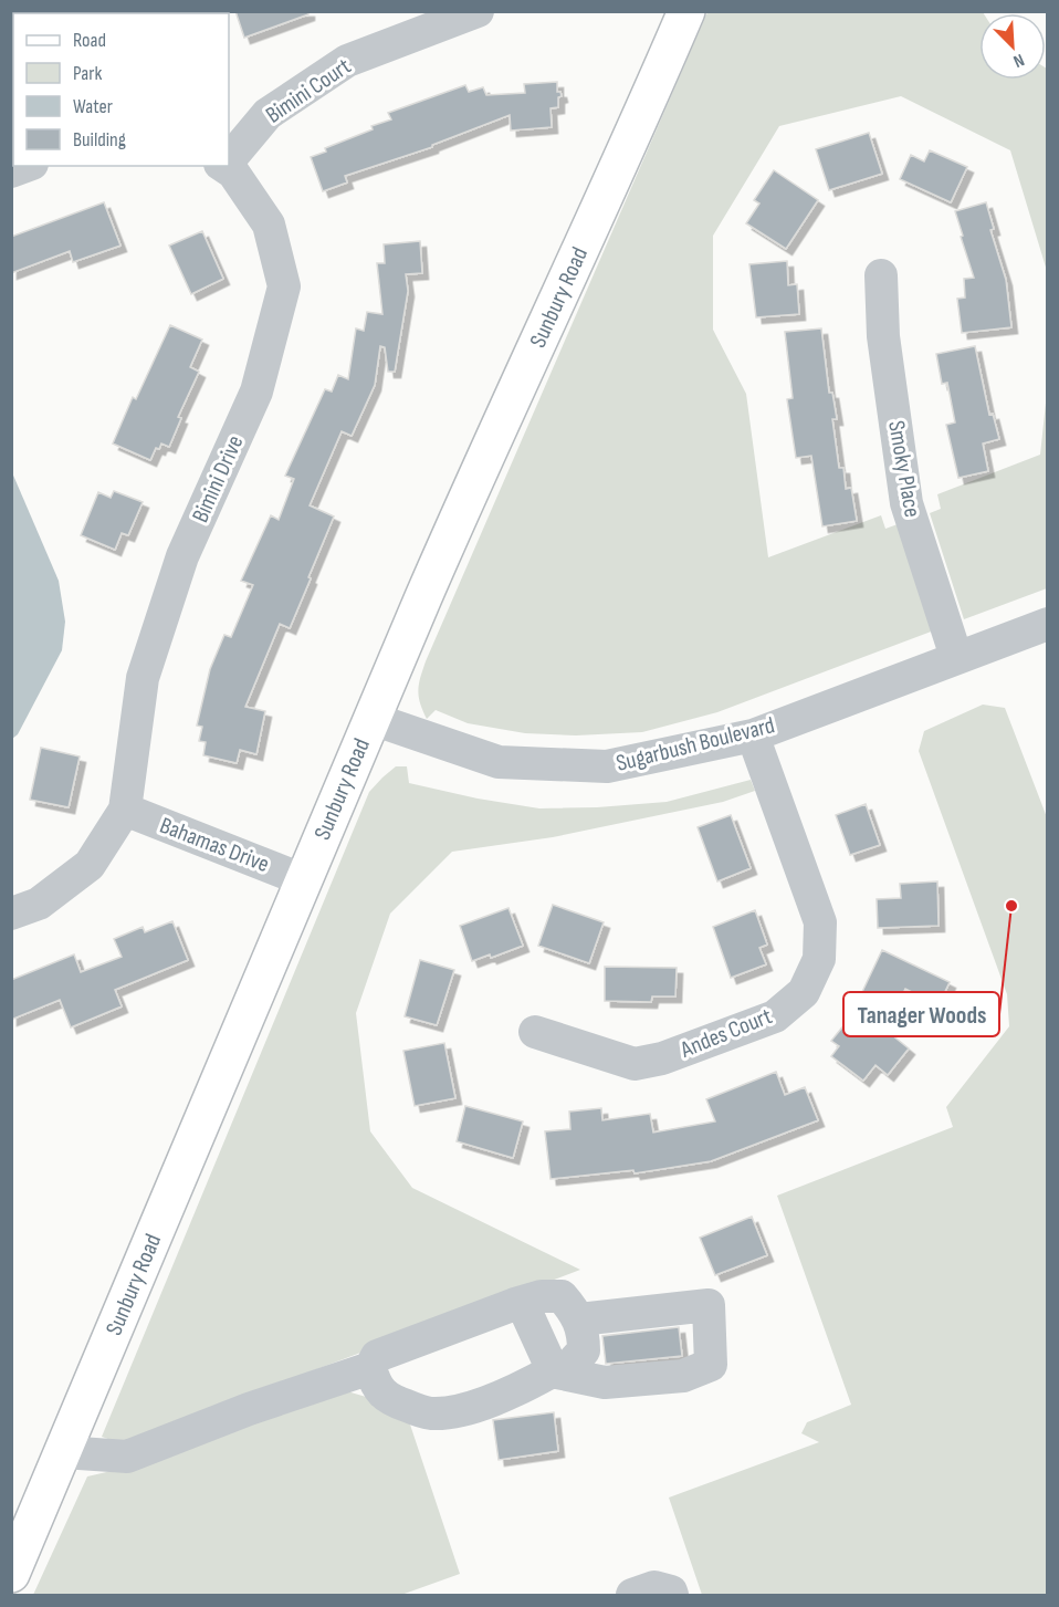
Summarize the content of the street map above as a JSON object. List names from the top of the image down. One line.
{"streets":{"main road":["Sunbury Road"],"street":["Bimini Court","Smoky Place","Bimini Drive","Sugarbush Boulevard","Bahamas Drive","Andes Court"]},"crossings":[["Sunbury Road","Sugarbush Boulevard"],["Sunbury Road","Bahamas Drive"],["Smoky Place","Sugarbush Boulevard"],["Bimini Drive","Bahamas Drive"],["Sugarbush Boulevard","Andes Court"]],"places":["Tanager Woods"],"legend":["Road","Park","Water","Building"],"north":"bottom right"}
